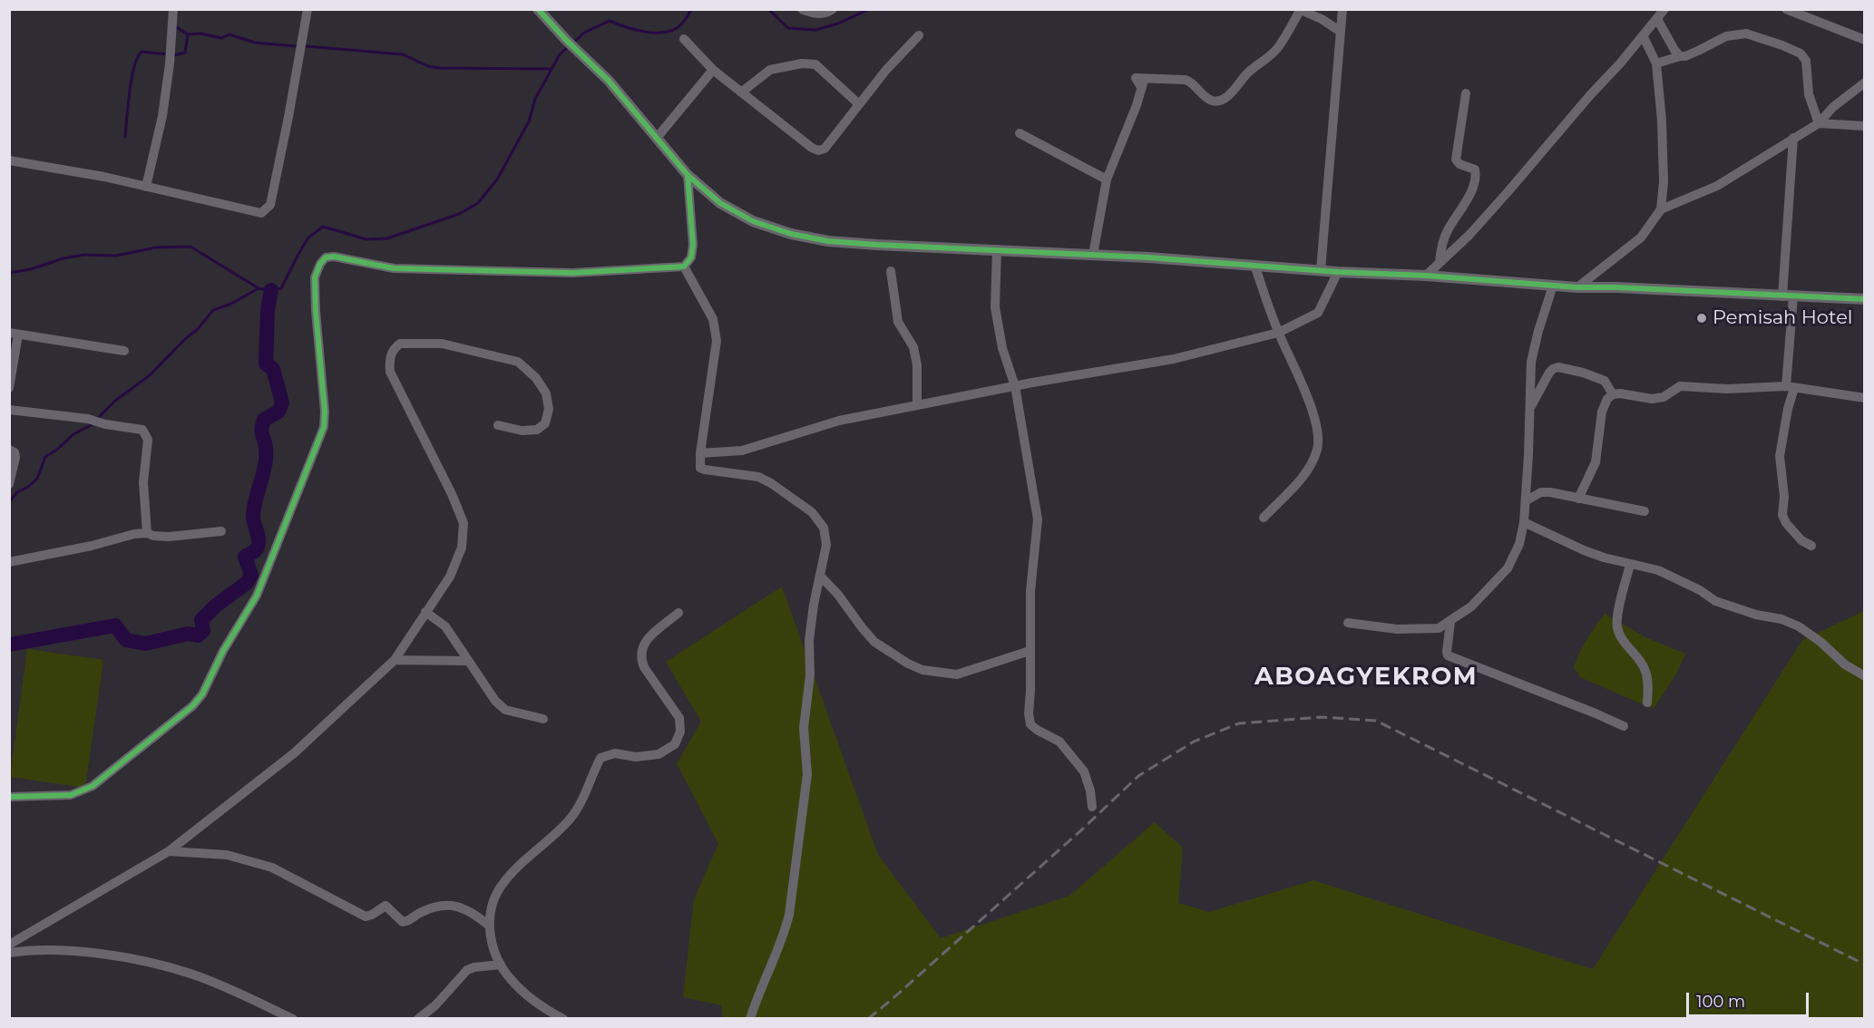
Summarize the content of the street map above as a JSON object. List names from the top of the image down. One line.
{"districts":["ABOAGYEKROM"],"places":["Pemisah Hotel"],"scale_bar":"100 m"}
